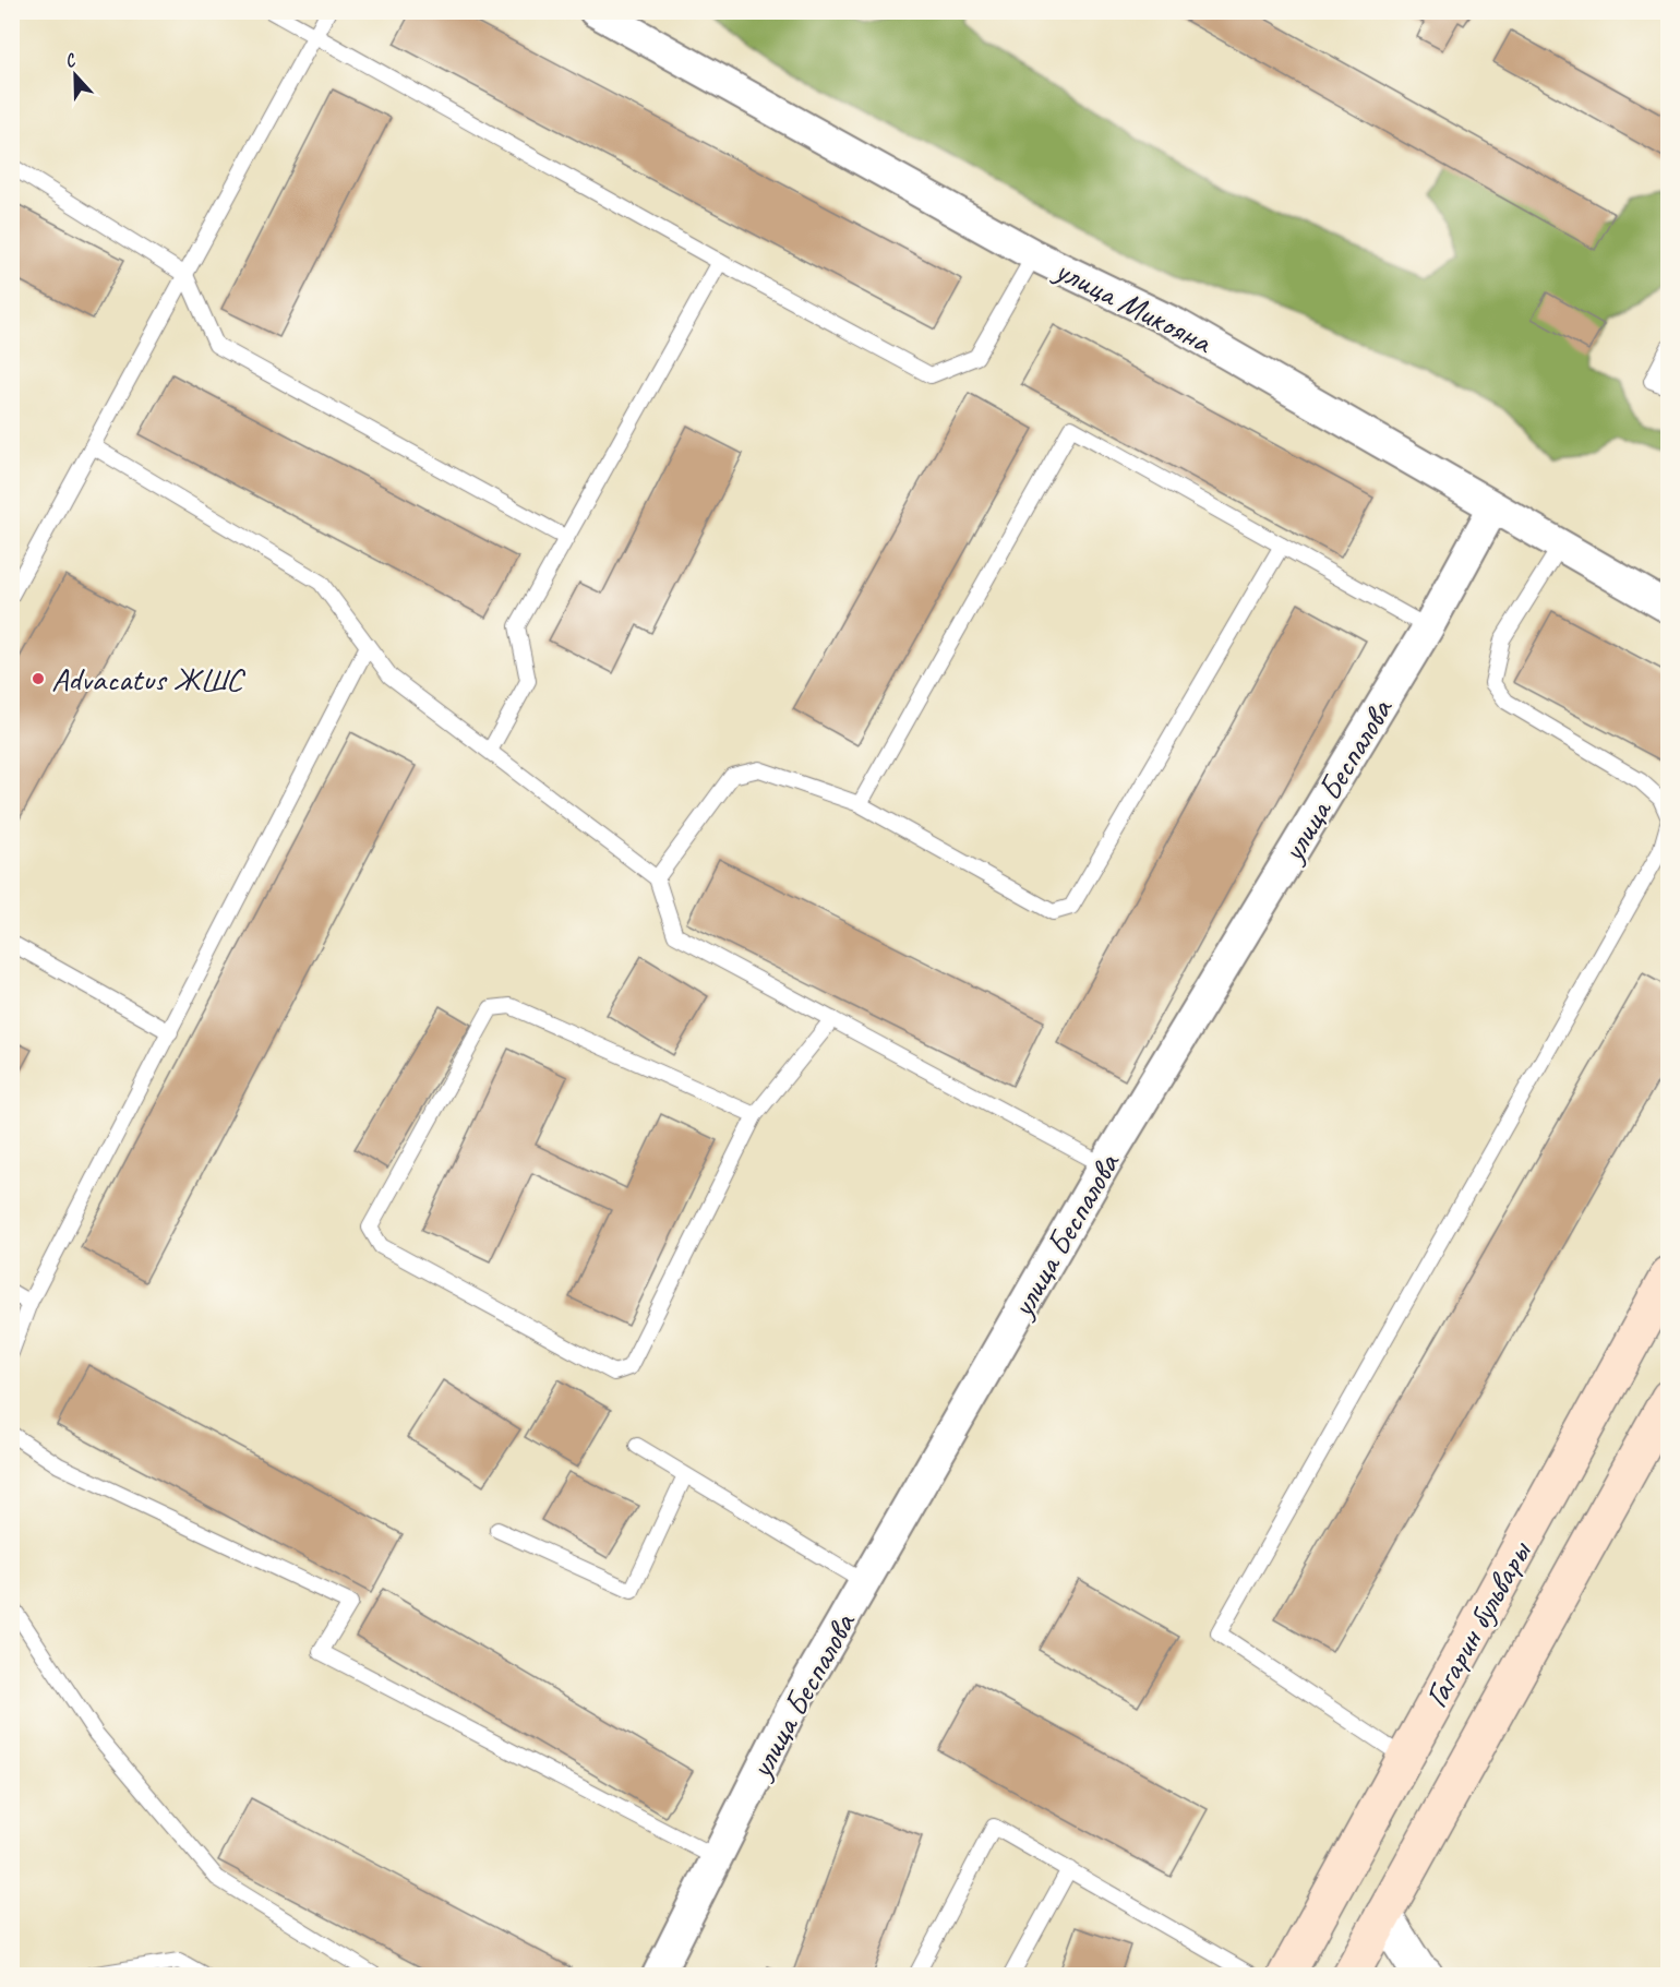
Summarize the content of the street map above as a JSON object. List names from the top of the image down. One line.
{"streets":{"main road":["Гагарин бульвары"],"street":["улица Микояна","улица Беспалова"]},"crossings":[["улица Микояна","улица Беспалова"]],"places":["Advacatus ЖШС"],"north":"top"}
